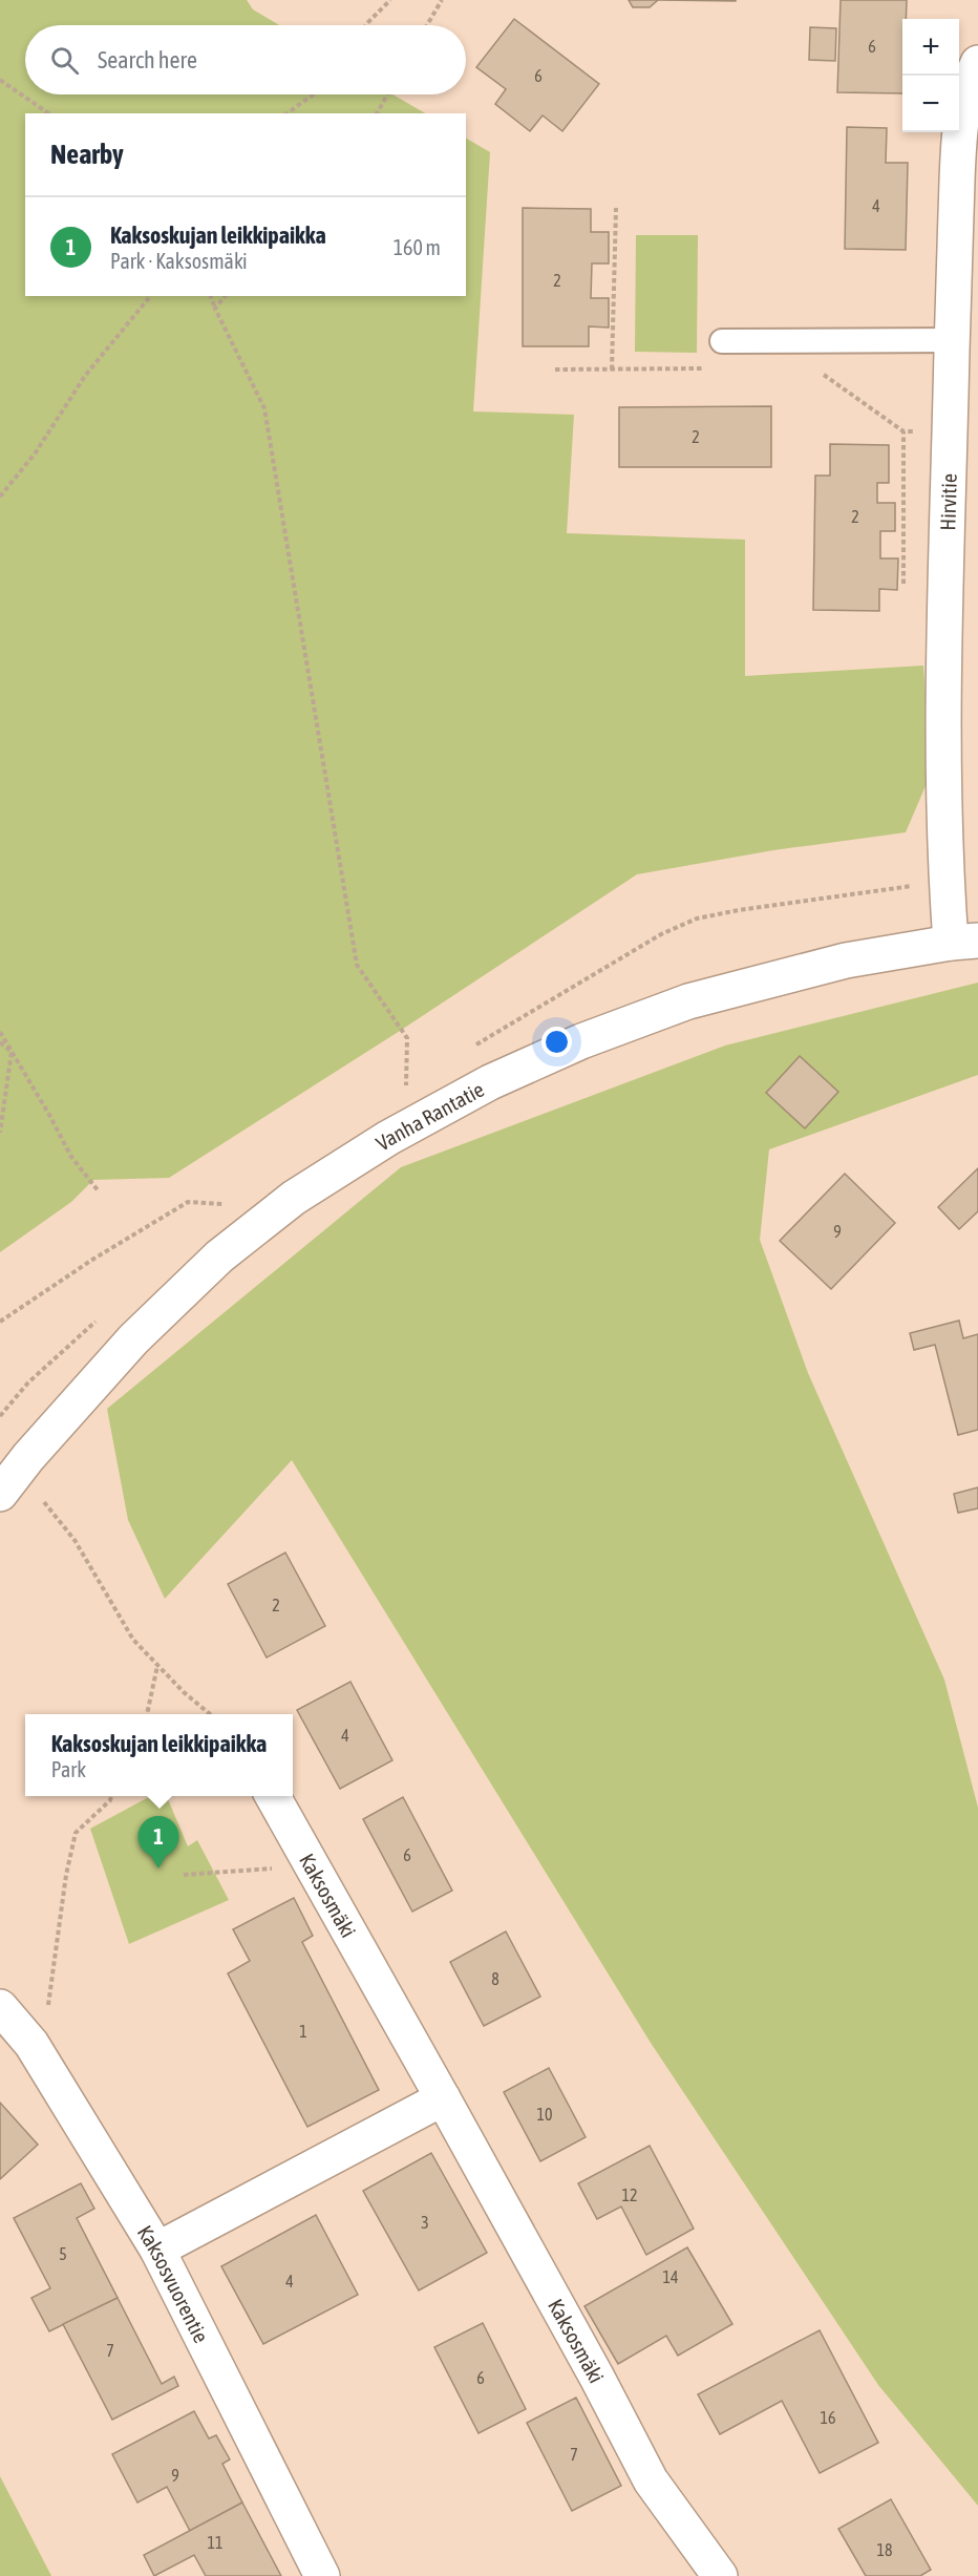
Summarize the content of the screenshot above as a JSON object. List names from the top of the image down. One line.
{"streets":{"street":["Hirvitie","Vanha Rantatie","Kaksosmäki","Kaksosvuorentie"]},"crossings":[["Hirvitie","Vanha Rantatie"]],"house_numbers":["6","6","4","2","2","2","9","2","4","6","8","1","10","12","3","5","14","4","7","6","16","7","9","11","18"],"page":{"map_buttons":["+","−"],"search":"Search here","heading":"Nearby","list":[{"mark":"1","name":"Kaksoskujan leikkipaikka","note":"Park · Kaksosmäki","value":"160 m"}],"popup":["Kaksoskujan leikkipaikka","Park"],"pins":"1"}}
